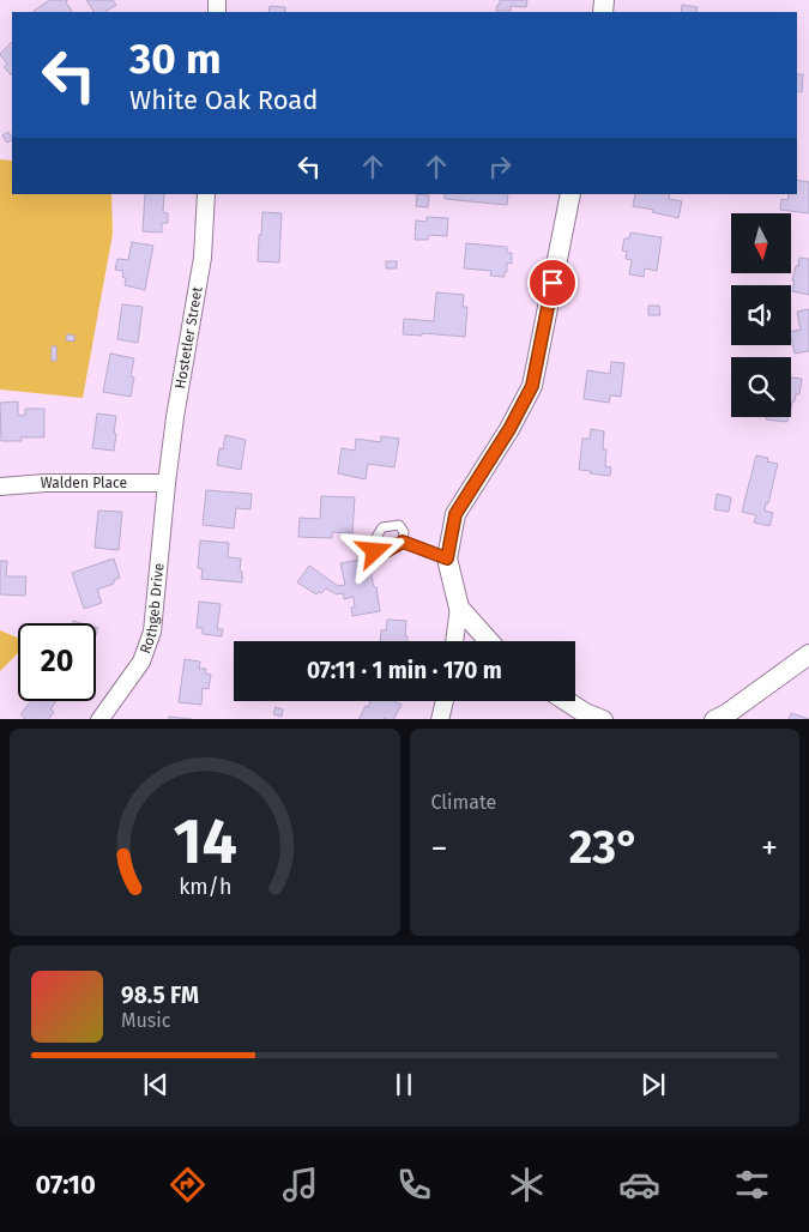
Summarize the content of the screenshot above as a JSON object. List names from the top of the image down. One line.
{"streets":{"street":["Hostetler Street","Walden Place","Rothgeb Drive"]},"crossings":[["Hostetler Street","Walden Place"],["Hostetler Street","Rothgeb Drive"],["Walden Place","Rothgeb Drive"]],"north":"bottom","page":{"turn":["30 m","White Oak Road"],"limit":"20","trip":"07:11 · 1 min · 170 m","tile":"Climate","heat":["−","23°","+"],"song":["98.5 FM","Music"],"tabs":"07:10","gauge":["14","km/h"]}}
